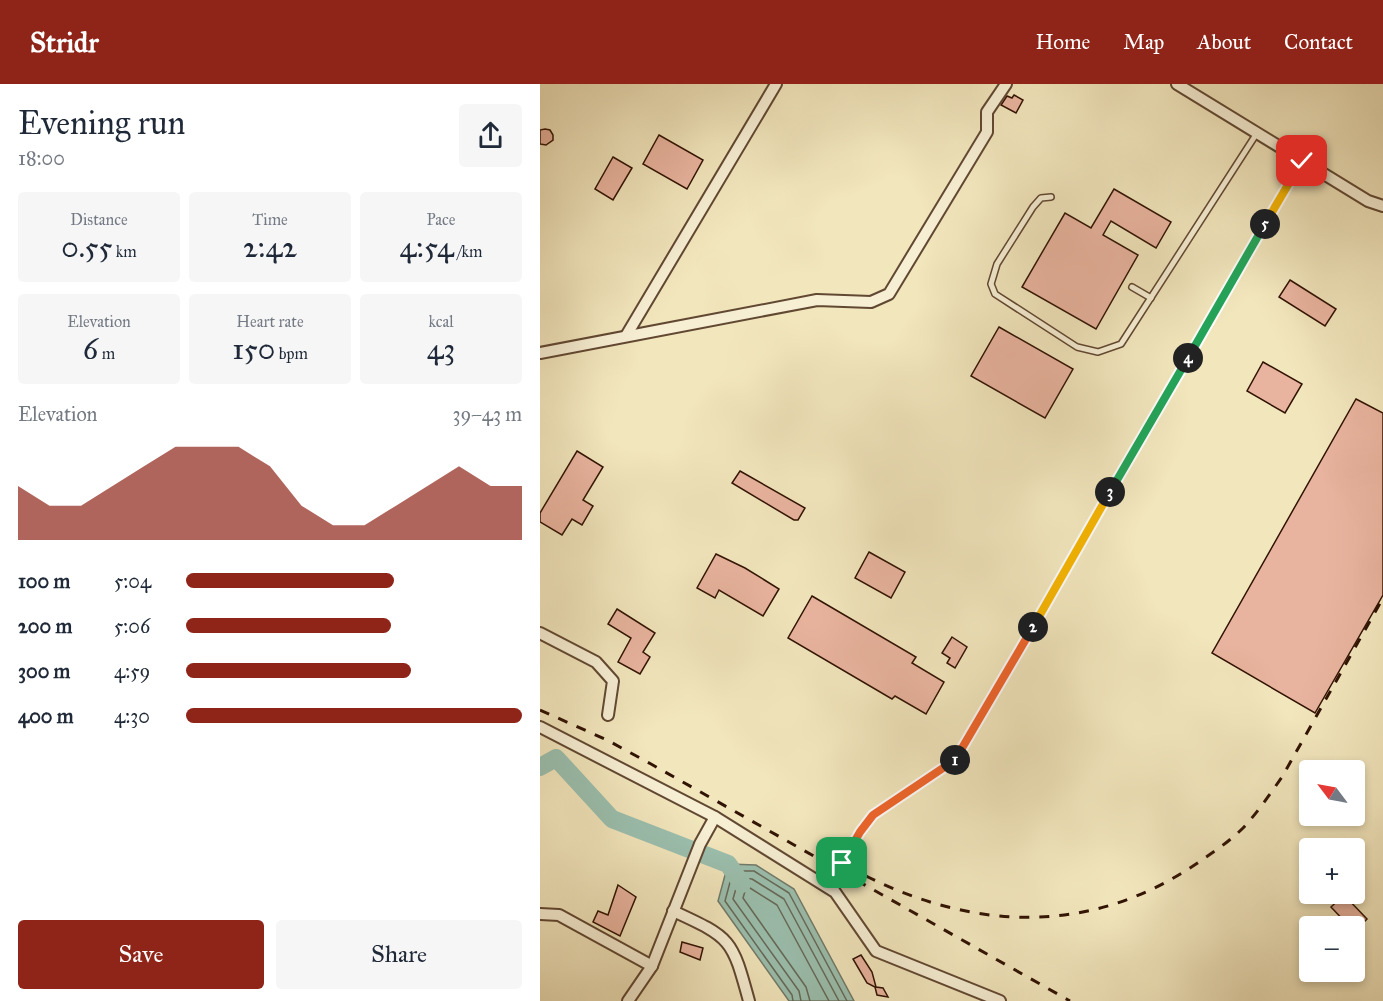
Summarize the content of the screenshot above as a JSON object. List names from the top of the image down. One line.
{"north":"top left","page":{"header":"Stridr","nav":["Home","Map","About","Contact"],"heading":["Evening run","18:00"],"stats":[["Distance","0.55 km"],["Time","2:42"],["Pace","4:54 /km"],["Elevation","6 m"],["Heart rate","150 bpm"],["kcal","43"]],"pins":["5","4","3","2","1"],"chart":["Elevation","39–43 m"],"list":[{"name":"100 m","note":"5:04"},{"name":"200 m","note":"5:06"},{"name":"300 m","note":"4:59"},{"name":"400 m","note":"4:30"}],"map_buttons":["+","−"],"buttons":["Save","Share"]}}
